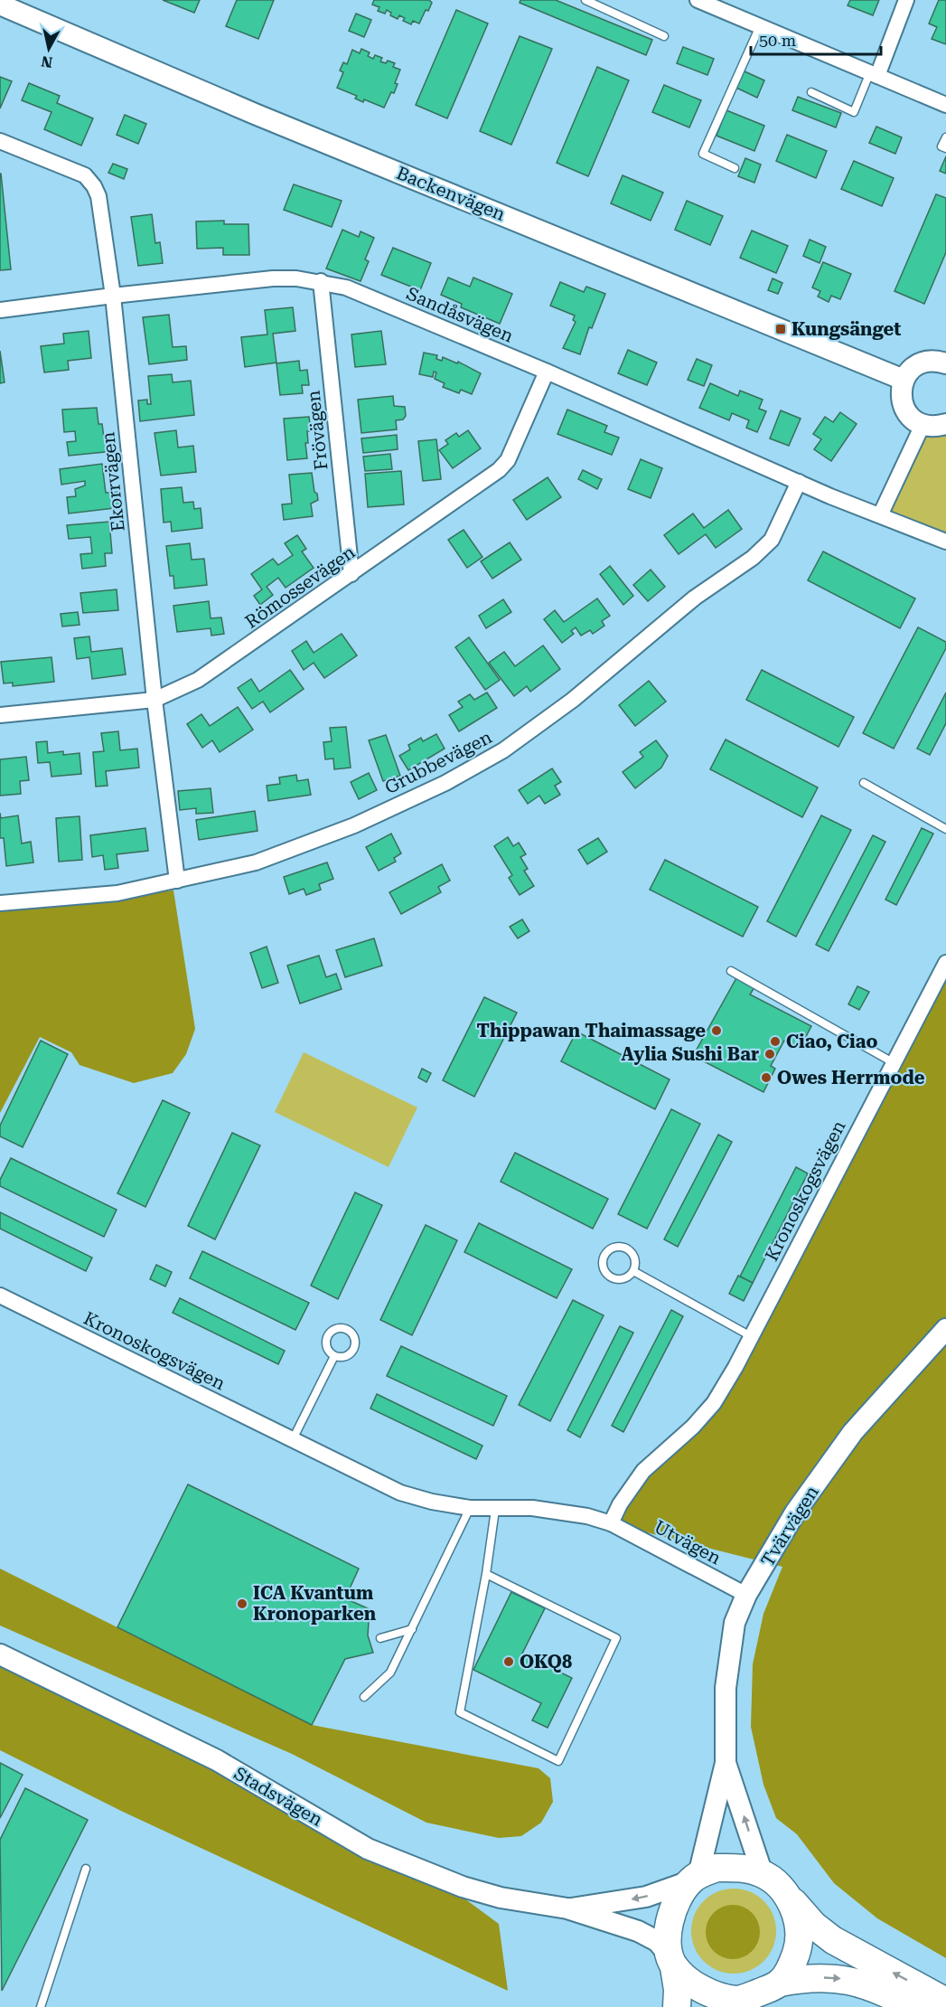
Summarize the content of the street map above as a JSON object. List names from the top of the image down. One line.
{"streets":{"street":["Backenvägen","Sandåsvägen","Frövägen","Ekorrvägen","Römossevägen","Grubbevägen","Kronoskogsvägen","Tvärvägen","Utvägen","Stadsvägen"]},"crossings":[["Sandåsvägen","Frövägen"],["Sandåsvägen","Ekorrvägen"],["Sandåsvägen","Römossevägen"],["Sandåsvägen","Grubbevägen"],["Frövägen","Römossevägen"],["Ekorrvägen","Römossevägen"],["Ekorrvägen","Grubbevägen"],["Kronoskogsvägen","Utvägen"],["Tvärvägen","Utvägen"],["Tvärvägen","Stadsvägen"]],"places":{"transit":["Kungsänget"],"other":["Thippawan Thaimassage","Ciao, Ciao","Aylia Sushi Bar","Owes Herrmode","ICA Kvantum Kronoparken","OKQ8"]},"scale_bar":"50 m","north":"bottom"}
